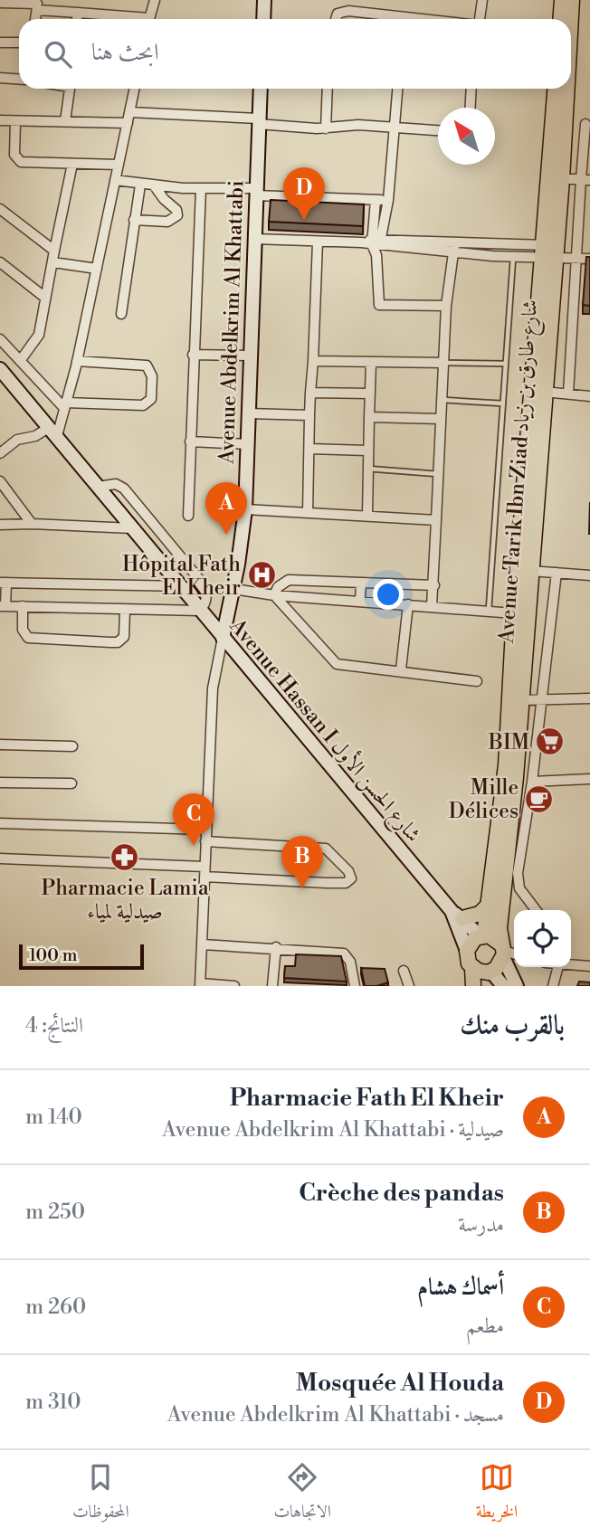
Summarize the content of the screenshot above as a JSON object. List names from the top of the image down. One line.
{"streets":{"main road":["Avenue Abdelkrim Al Khattabi","Avenue Tarik Ibn Ziad شارع طارق بن زياد","Avenue Hassan I شارع الحسن الأول"]},"crossings":[["Avenue Abdelkrim Al Khattabi","Avenue Hassan I شارع الحسن الأول"],["Avenue Tarik Ibn Ziad شارع طارق بن زياد","Avenue Hassan I شارع الحسن الأول"]],"places":{"hospital":["Hôpital Fath El Kheir"],"supermarket":["BIM"],"cafe":["Mille Délices"],"pharmacy":["Pharmacie Lamia صيدلية لمياء"]},"scale_bar":"100 m","north":"top left","page":{"search":"ابحث هنا","pins":["D","A","C","B"],"scale":"100 m","heading":["بالقرب منك","النتائج: 4"],"list":[{"mark":"A","name":"Pharmacie Fath El Kheir","note":"صيدلية · Avenue Abdelkrim Al Khattabi","value":"140 m"},{"mark":"B","name":"Crèche des pandas","note":"مدرسة","value":"250 m"},{"mark":"C","name":"أسماك هشام","note":"مطعم","value":"260 m"},{"mark":"D","name":"Mosquée Al Houda","note":"مسجد · Avenue Abdelkrim Al Khattabi","value":"310 m"}],"nav":["الخريطة","الاتجاهات","المحفوظات"]}}
